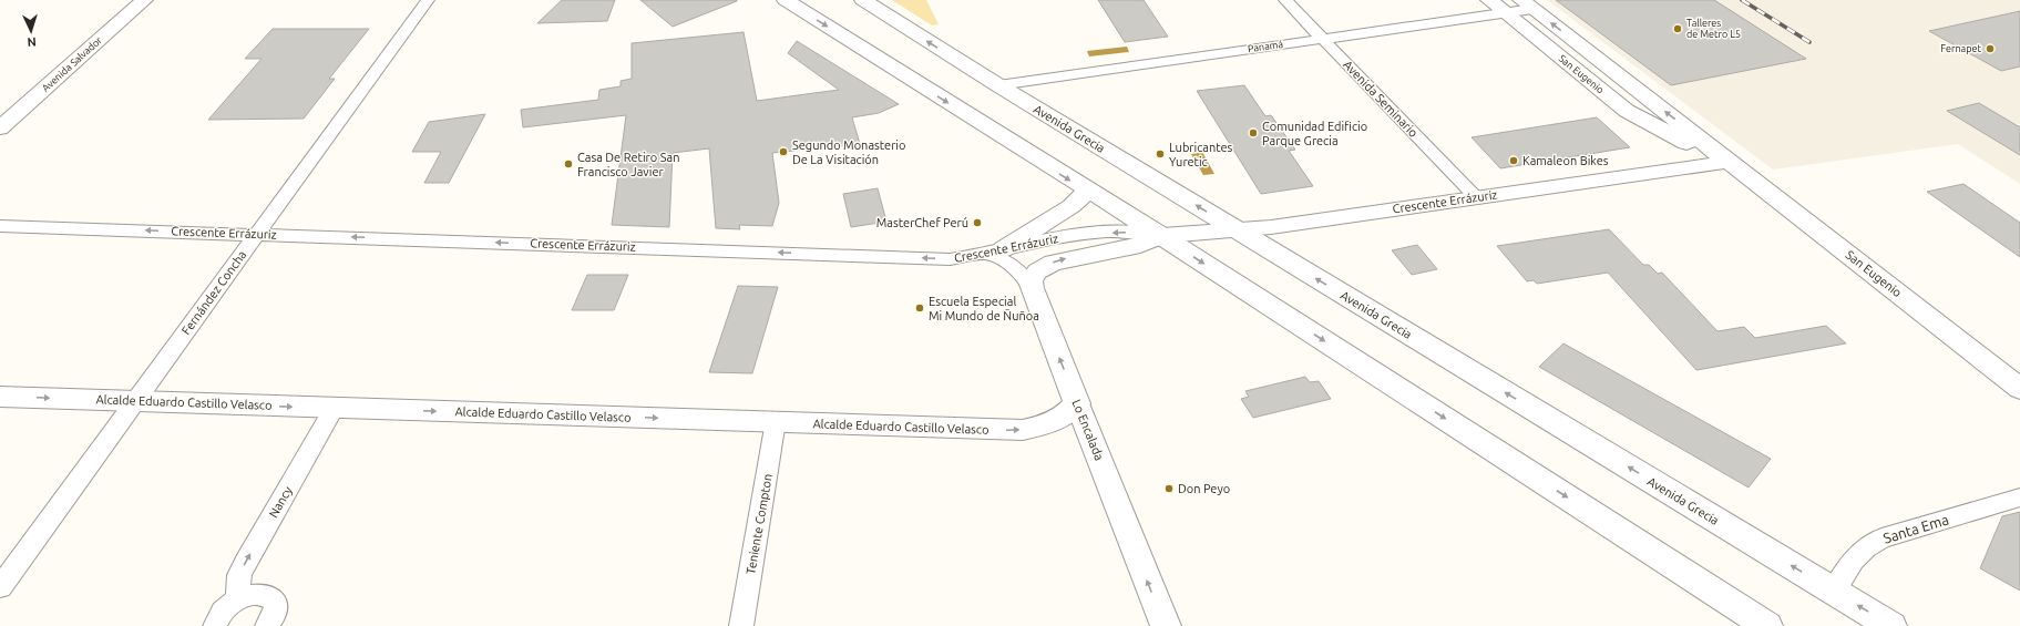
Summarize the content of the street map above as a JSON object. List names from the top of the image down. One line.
{"streets":{"main road":["Avenida Salvador","San Eugenio","Avenida Grecia","Crescente Errázuriz","Alcalde Eduardo Castillo Velasco","Lo Encalada"],"street":["Panamá","Avenida Seminario","Fernández Concha","Nancy","Teniente Compton","Santa Ema"]},"crossings":[["Panamá","San Eugenio"],["Panamá","Avenida Seminario"],["Panamá","Avenida Grecia"],["San Eugenio","Crescente Errázuriz"],["Avenida Seminario","Crescente Errázuriz"],["Avenida Grecia","Crescente Errázuriz"],["Avenida Grecia","Santa Ema"],["Crescente Errázuriz","Fernández Concha"],["Crescente Errázuriz","Lo Encalada"],["Fernández Concha","Alcalde Eduardo Castillo Velasco"],["Alcalde Eduardo Castillo Velasco","Lo Encalada"],["Alcalde Eduardo Castillo Velasco","Nancy"],["Alcalde Eduardo Castillo Velasco","Teniente Compton"]],"one_way":["Alcalde Eduardo Castillo Velasco","Lo Encalada","Nancy"],"places":["Talleres de Metro L5","Fernapet","Comunidad Edificio Parque Grecia","Segundo Monasterio De La Visitación","Lubricantes Yuretic","Kamaleon Bikes","Casa De Retiro San Francisco Javier","MasterChef Perú","Escuela Especial Mi Mundo de Ñuñoa","Don Peyo"],"north":"bottom"}
